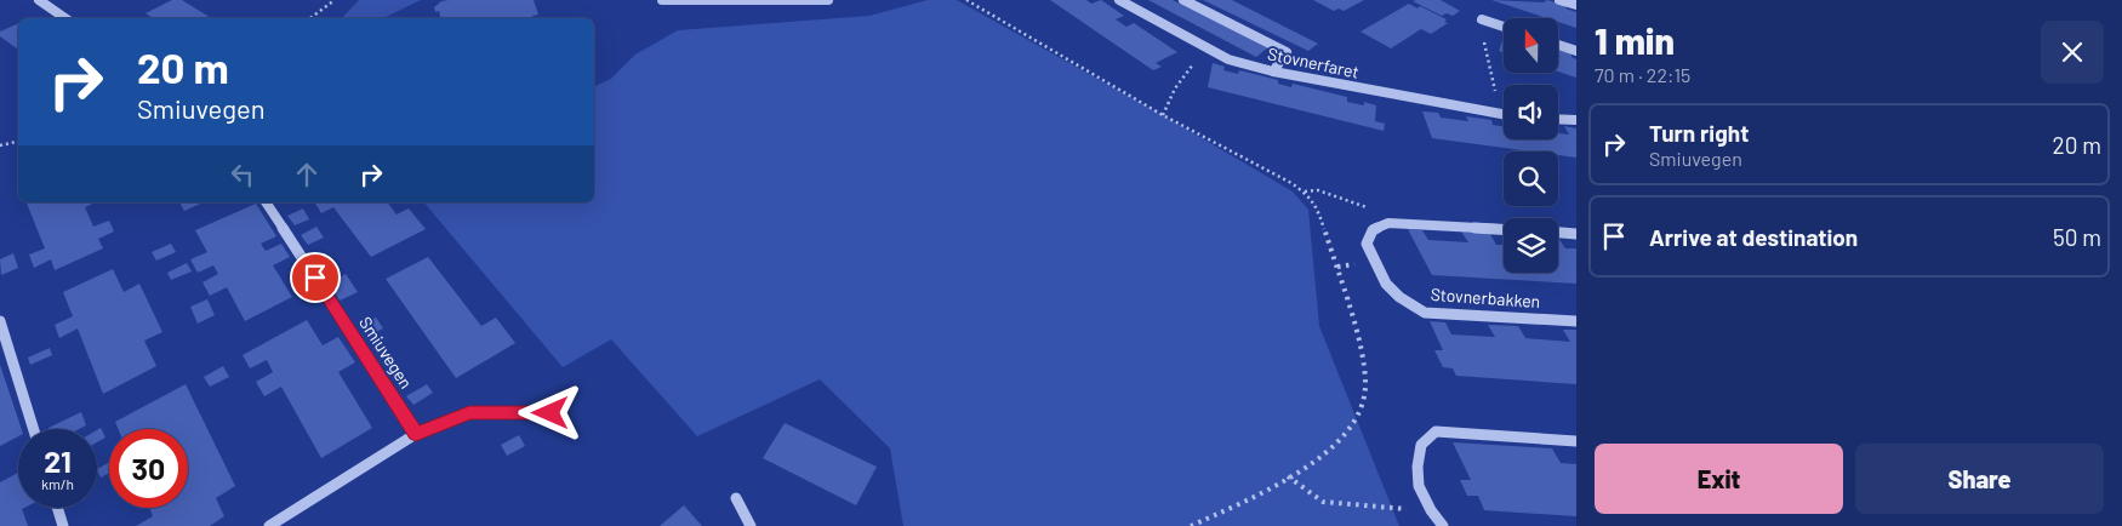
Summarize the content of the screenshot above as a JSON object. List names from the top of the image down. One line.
{"streets":{"street":["Stovnerfaret","Stovnerbakken","Smiuvegen"]},"north":"top","page":{"heading":["1 min","70 m · 22:15"],"turn":["20 m","Smiuvegen"],"list":[{"name":"Turn right","note":"Smiuvegen","value":"20 m"},{"name":"Arrive at destination","value":"50 m"}],"speed":"21 km/h","limit":"30","buttons":["Exit","Share"]}}
